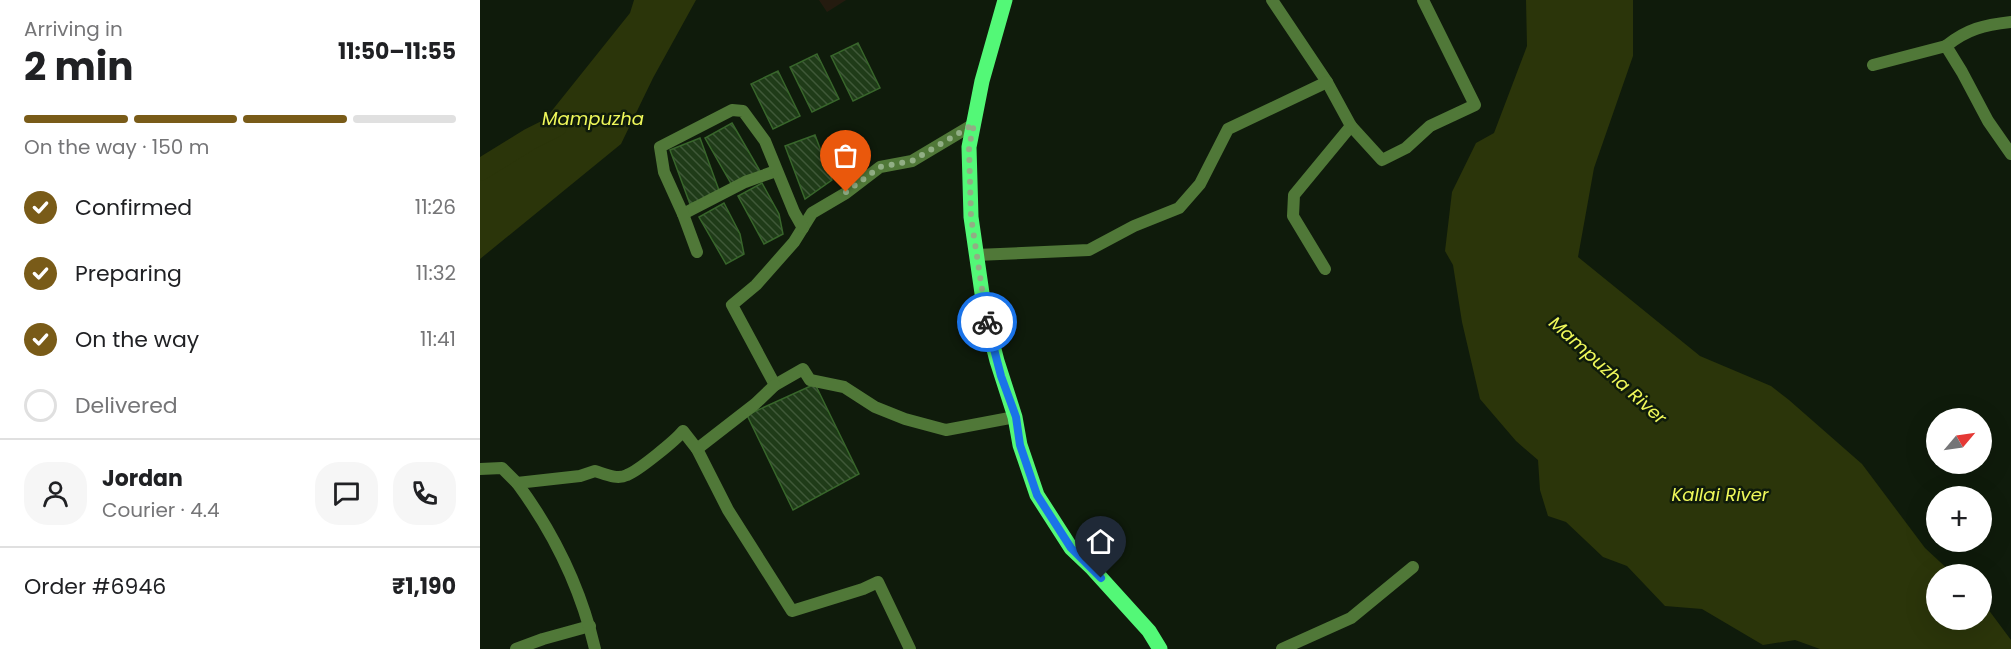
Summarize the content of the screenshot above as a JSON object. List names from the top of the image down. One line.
{"water":["Mampuzha","Mampuzha River","Kallai River"],"north":"top right","page":{"heading":["2 min","Arriving in","11:50–11:55"],"panel":["Jordan","Courier · 4.4","Order #6946","₹1,190"],"bar":"On the way · 150 m","list":[["Confirmed","11:26"],["Preparing","11:32"],["On the way","11:41"],"Delivered"],"map_buttons":["+","−"]}}
